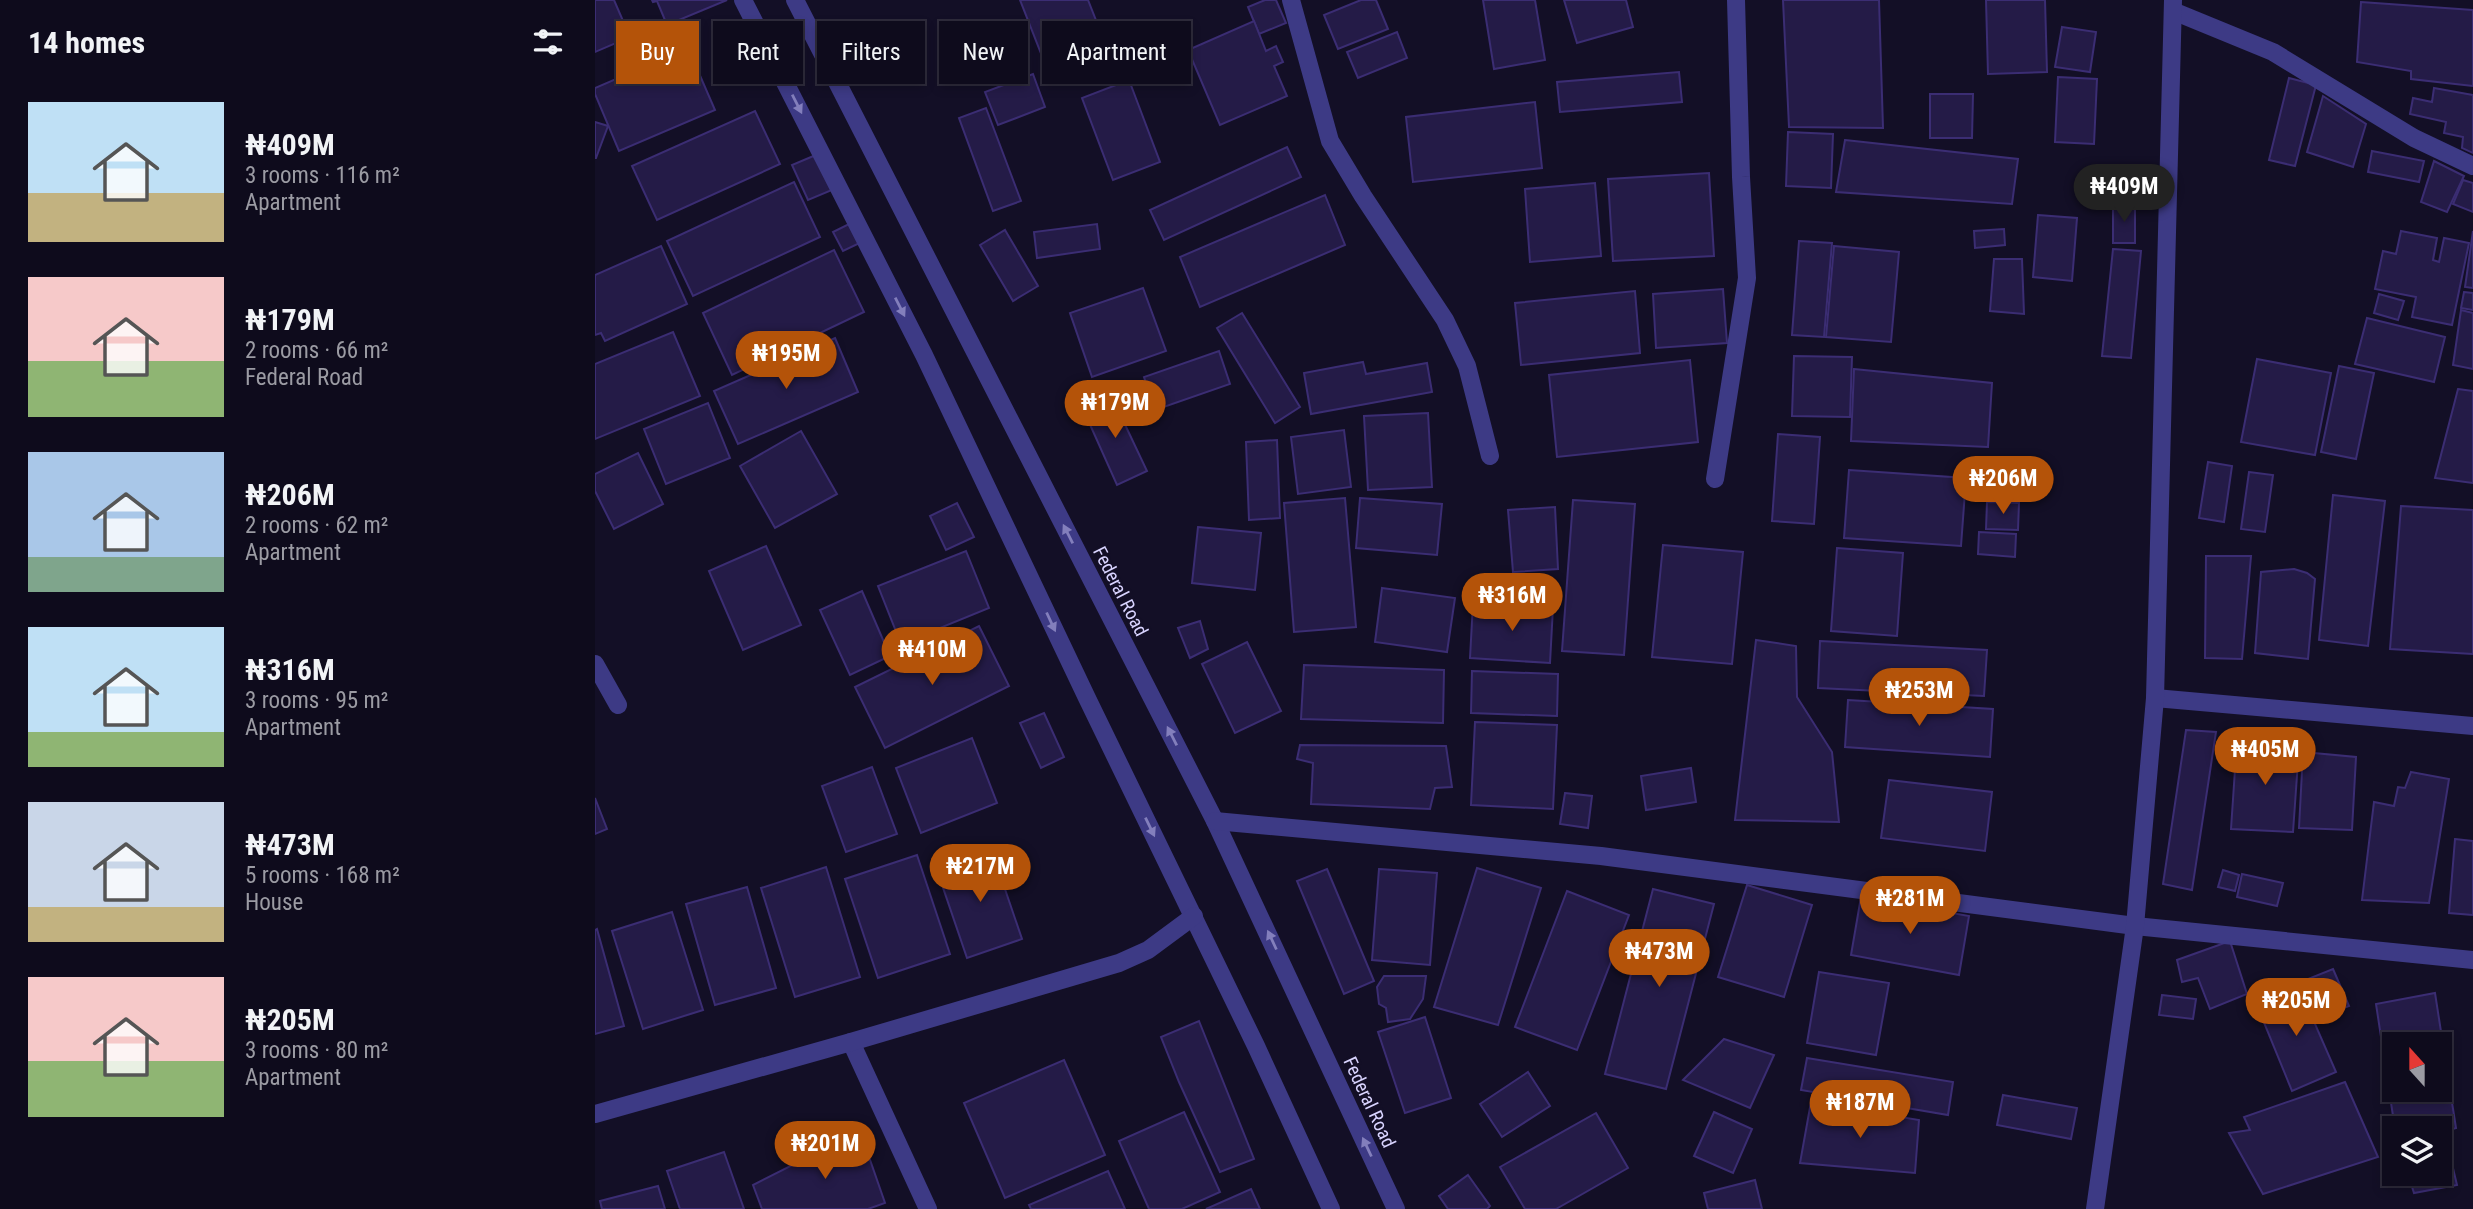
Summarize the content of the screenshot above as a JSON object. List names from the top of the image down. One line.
{"streets":{"street":["Federal Road"]},"north":"top","page":{"heading":"14 homes","chip":["Buy","Rent","Filters","New","Apartment"],"list":[{"name":"₦409M","note":"3 rooms · 116 m² · Apartment"},{"name":"₦179M","note":"2 rooms · 66 m² · Federal Road"},{"name":"₦206M","note":"2 rooms · 62 m² · Apartment"},{"name":"₦316M","note":"3 rooms · 95 m² · Apartment"},{"name":"₦473M","note":"5 rooms · 168 m² · House"},{"name":"₦205M","note":"3 rooms · 80 m² · Apartment"}],"price":["₦409M","₦195M","₦179M","₦206M","₦316M","₦410M","₦253M","₦405M","₦217M","₦281M","₦473M","₦205M","₦187M","₦201M"]}}
